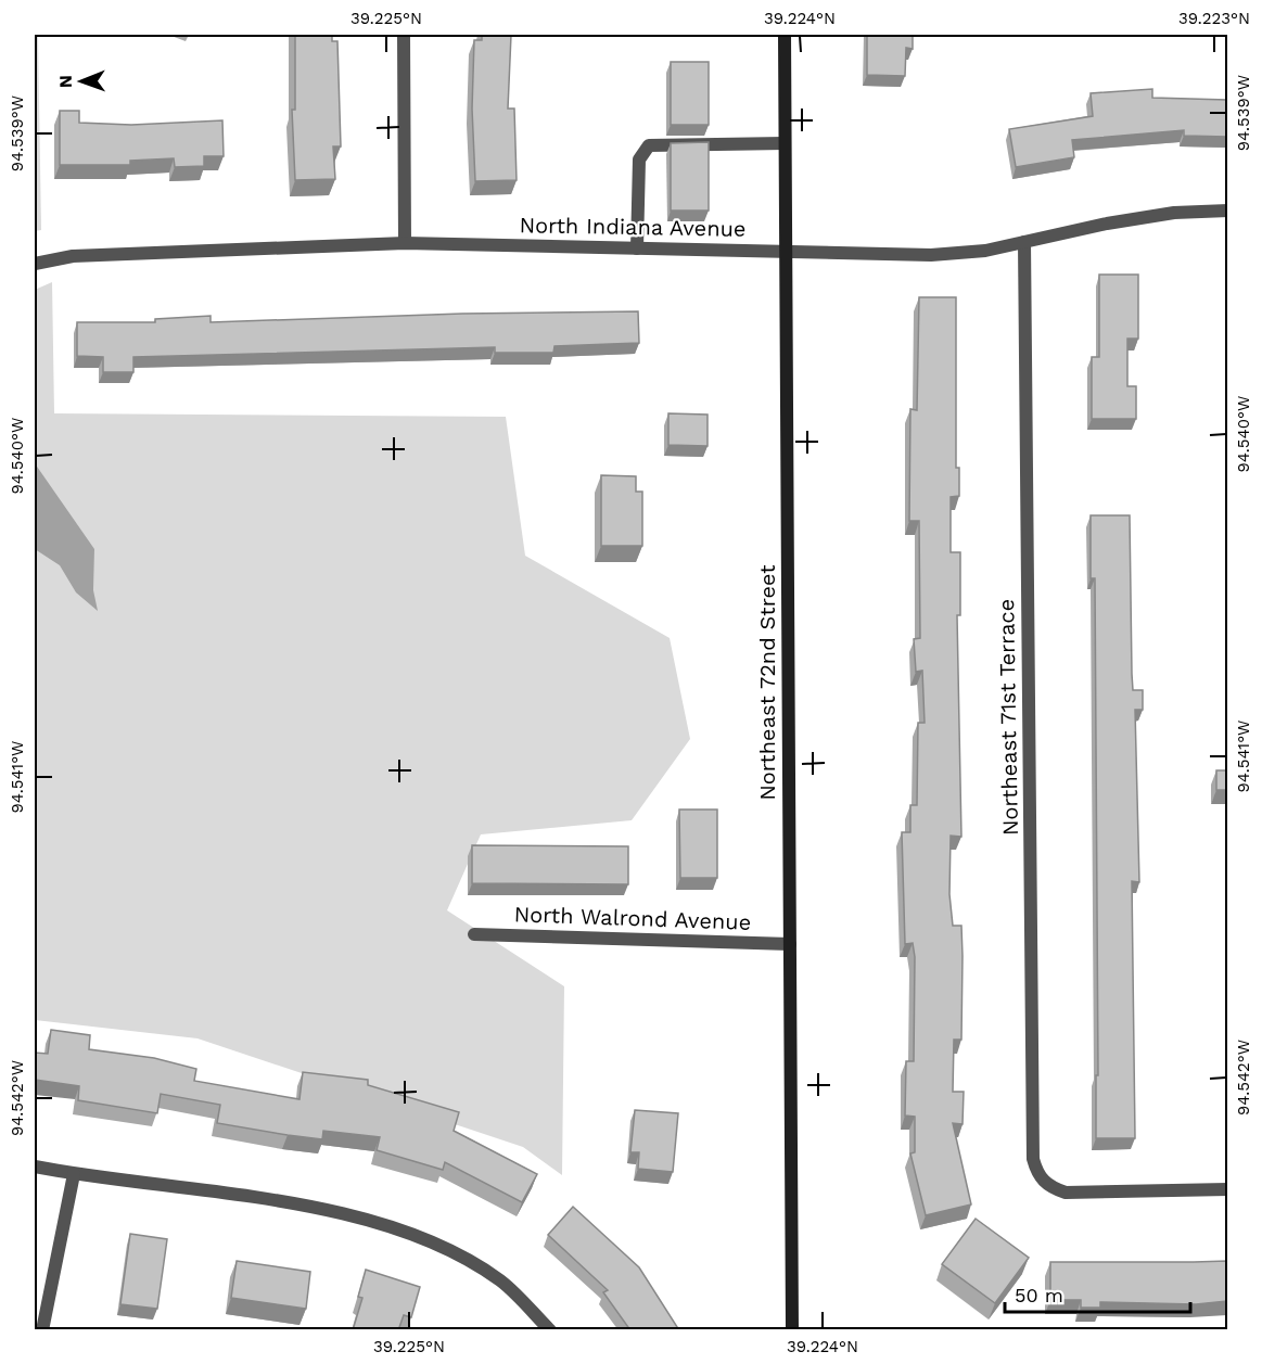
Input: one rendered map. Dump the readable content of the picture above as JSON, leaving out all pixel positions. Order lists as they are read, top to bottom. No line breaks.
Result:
{"streets":{"main road":["Northeast 72nd Street"],"street":["North Indiana Avenue","Northeast 71st Terrace","North Walrond Avenue"]},"crossings":[["North Indiana Avenue","Northeast 72nd Street"],["North Indiana Avenue","Northeast 71st Terrace"],["Northeast 72nd Street","North Walrond Avenue"]],"scale_bar":"50 m","north":"left","coordinates":["39.225°N","39.224°N","39.223°N","94.539°W","94.540°W","94.541°W","94.542°W"]}
